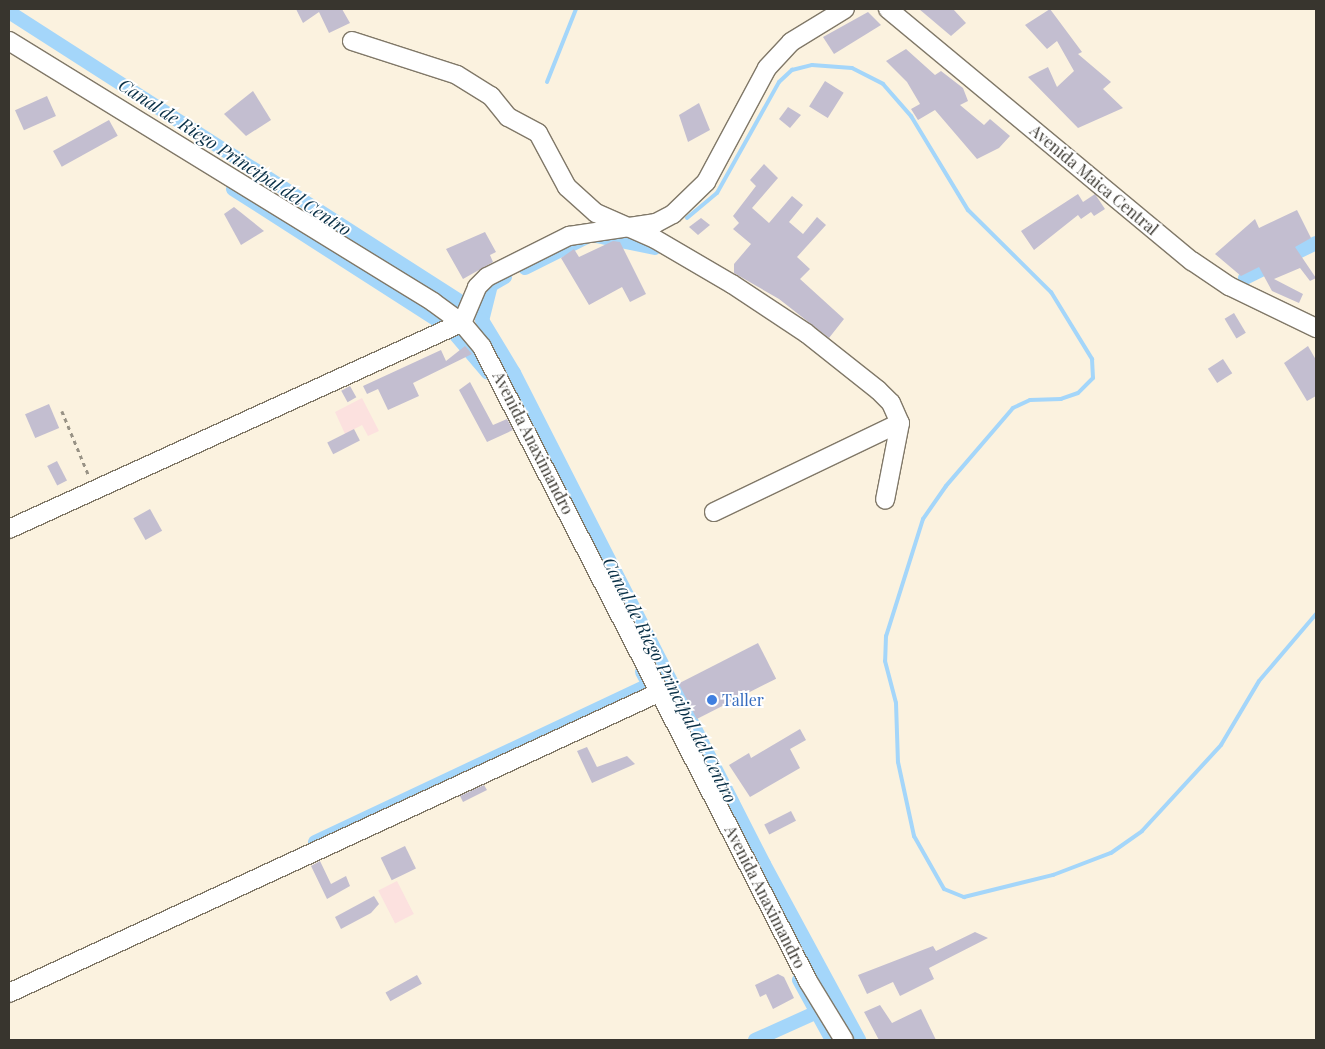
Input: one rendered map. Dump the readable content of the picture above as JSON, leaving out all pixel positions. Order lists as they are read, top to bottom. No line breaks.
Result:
{"streets":{"street":["Avenida Maica Central","Avenida Anaximandro"]},"water":["Canal de Riego Principal del Centro"],"places":["Taller"]}
